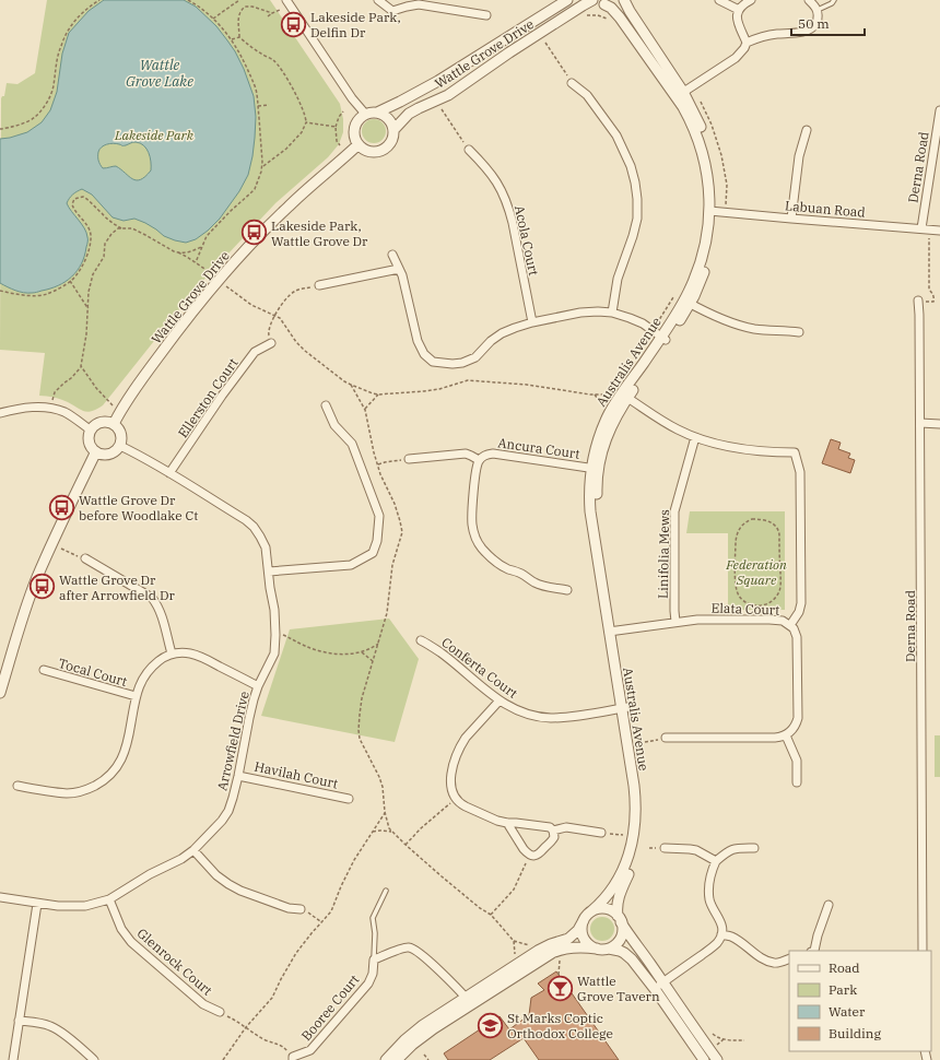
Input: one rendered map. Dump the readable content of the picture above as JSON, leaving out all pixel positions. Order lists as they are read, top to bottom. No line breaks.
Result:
{"streets":{"street":["Wattle Grove Drive","Derna Road","Labuan Road","Acola Court","Australis Avenue","Ellerston Court","Ancura Court","Linifolia Mews","Elata Court","Conferta Court","Tocal Court","Arrowfield Drive","Havilah Court","Glenrock Court","Booree Court"]},"crossings":[["Wattle Grove Drive","Australis Avenue"],["Wattle Grove Drive","Arrowfield Drive"],["Derna Road","Labuan Road"],["Labuan Road","Australis Avenue"],["Australis Avenue","Ancura Court"],["Australis Avenue","Elata Court"],["Australis Avenue","Conferta Court"],["Ellerston Court","Arrowfield Drive"],["Linifolia Mews","Elata Court"],["Arrowfield Drive","Havilah Court"],["Arrowfield Drive","Glenrock Court"]],"water":["Wattle Grove Lake"],"parks":["Lakeside Park","Federation Square"],"places":{"bus stop":["Lakeside Park, Delfin Dr","Lakeside Park, Wattle Grove Dr","Wattle Grove Dr before Woodlake Ct","Wattle Grove Dr after Arrowfield Dr"],"bar":["Wattle Grove Tavern"],"school or university":["St Marks Coptic Orthodox College"]},"legend":["Road","Park","Water","Building"],"scale_bar":"50 m"}
